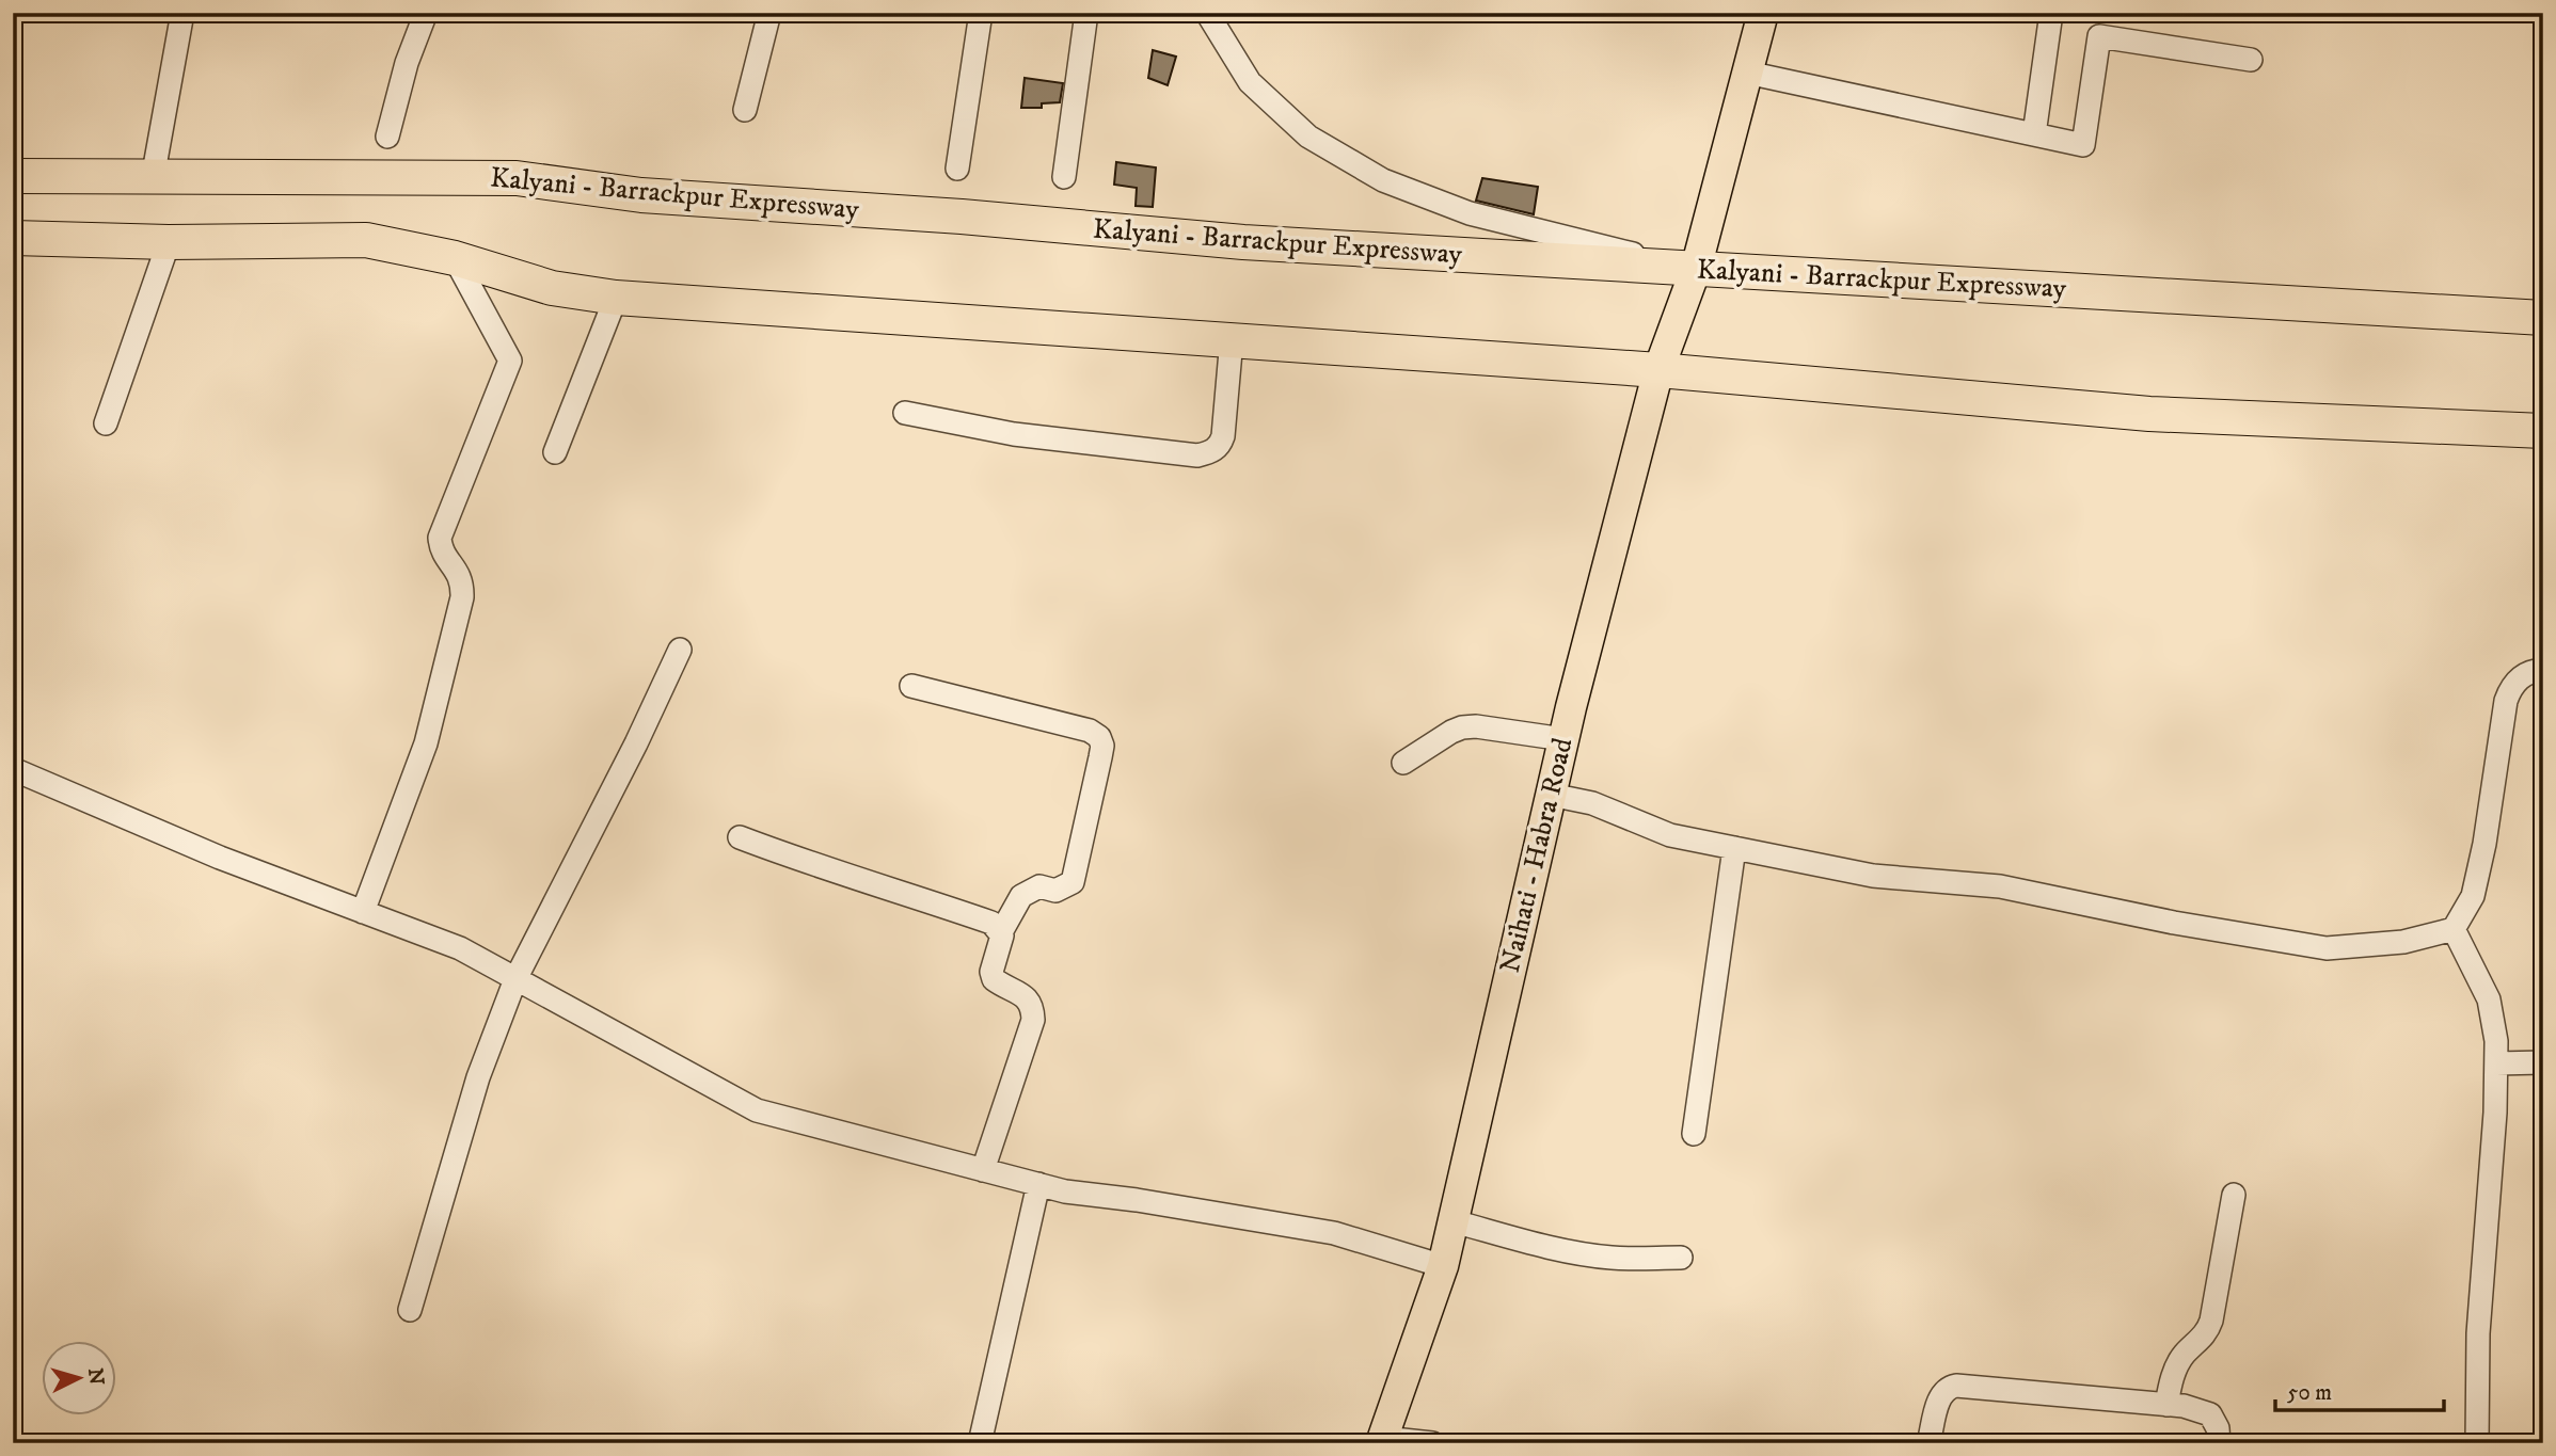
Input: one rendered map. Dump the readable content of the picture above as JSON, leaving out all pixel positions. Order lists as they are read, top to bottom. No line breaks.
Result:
{"streets":{"highway":["Kalyani - Barrackpur Expressway"],"main road":["Naihati - Habra Road"]},"crossings":[["Kalyani - Barrackpur Expressway","Naihati - Habra Road"]],"scale_bar":"50 m","north":"right"}
